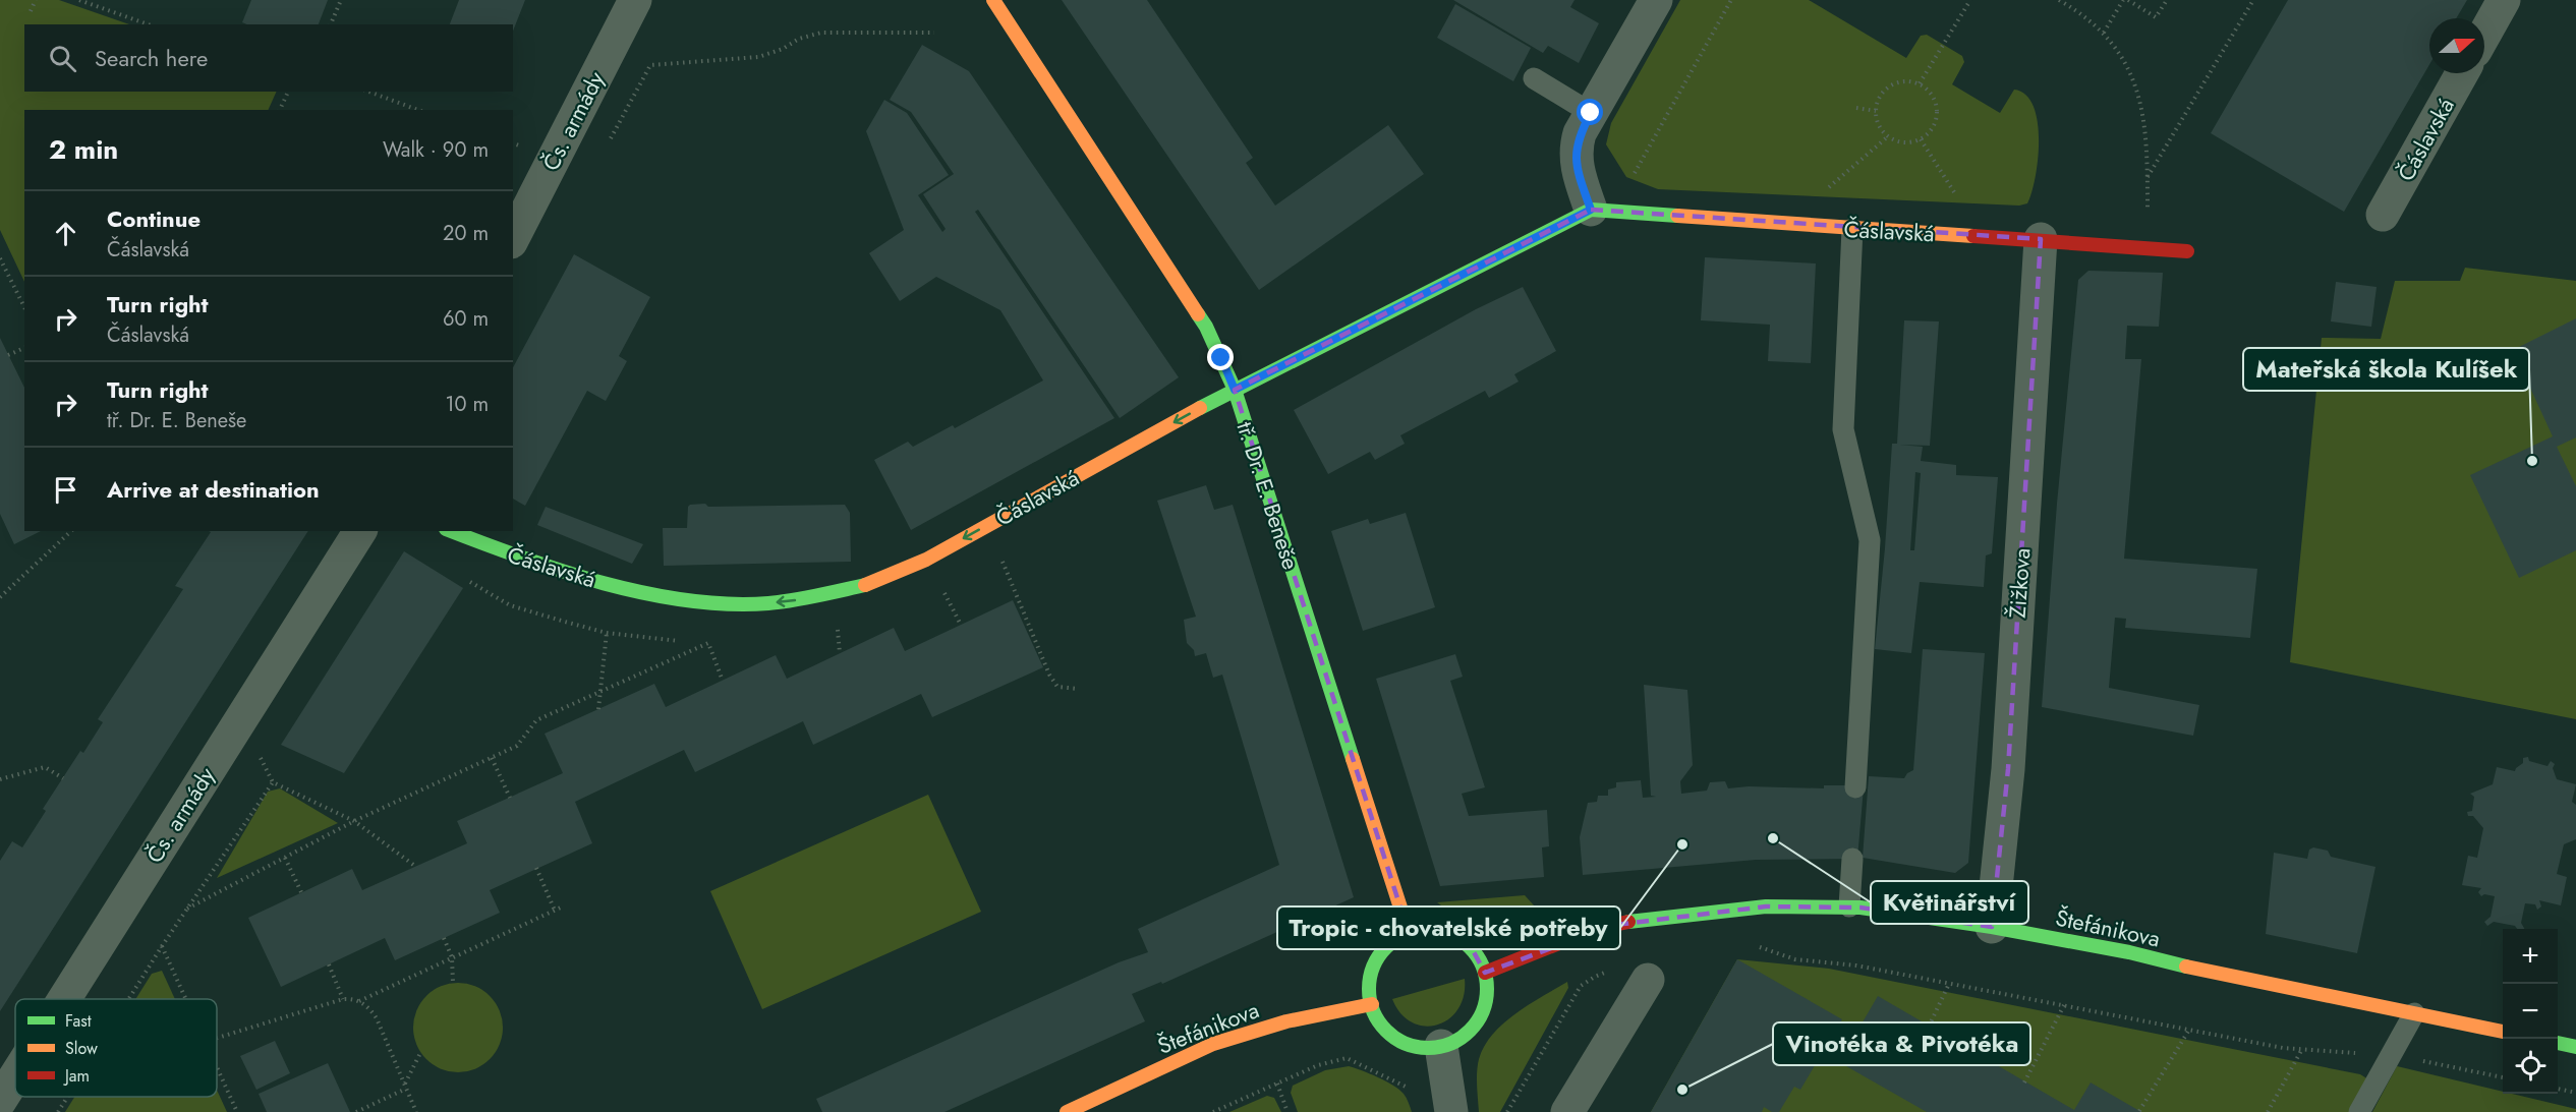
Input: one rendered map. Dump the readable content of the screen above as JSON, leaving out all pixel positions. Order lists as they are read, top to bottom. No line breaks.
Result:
{"streets":{"street":["Čs. armády","Čáslavská","tř. Dr. E. Beneše","Žižkova","Štefánikova"]},"crossings":[["Čáslavská","tř. Dr. E. Beneše"],["Čáslavská","Žižkova"],["tř. Dr. E. Beneše","Štefánikova"],["Žižkova","Štefánikova"]],"one_way":["Čáslavská"],"places":["Mateřská škola Kulíšek","Květinářství","Tropic - chovatelské potřeby","Vinotéka & Pivotéka"],"legend":["Fast","Slow","Jam"],"north":"right","page":{"search":"Search here","heading":["2 min","Walk · 90 m"],"list":[["Continue","Čáslavská","20 m"],["Turn right","Čáslavská","60 m"],["Turn right","tř. Dr. E. Beneše","10 m"],"Arrive at destination"],"map_buttons":["+","−"]}}
